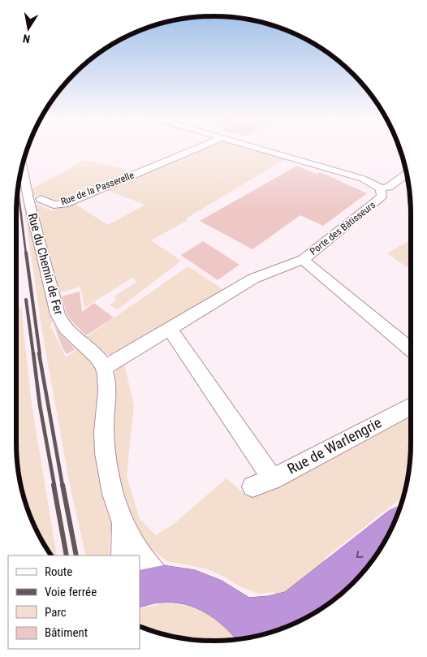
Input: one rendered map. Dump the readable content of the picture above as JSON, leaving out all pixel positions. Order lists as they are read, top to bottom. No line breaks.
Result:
{"streets":{"street":["Rue de la Passerelle","Porte des Bâtisseurs","Rue du Chemin de Fer","Rue de Warlengrie"]},"crossings":[["Porte des Bâtisseurs","Rue du Chemin de Fer"]],"legend":["Route","Voie ferrée","Parc","Bâtiment"],"north":"bottom"}
